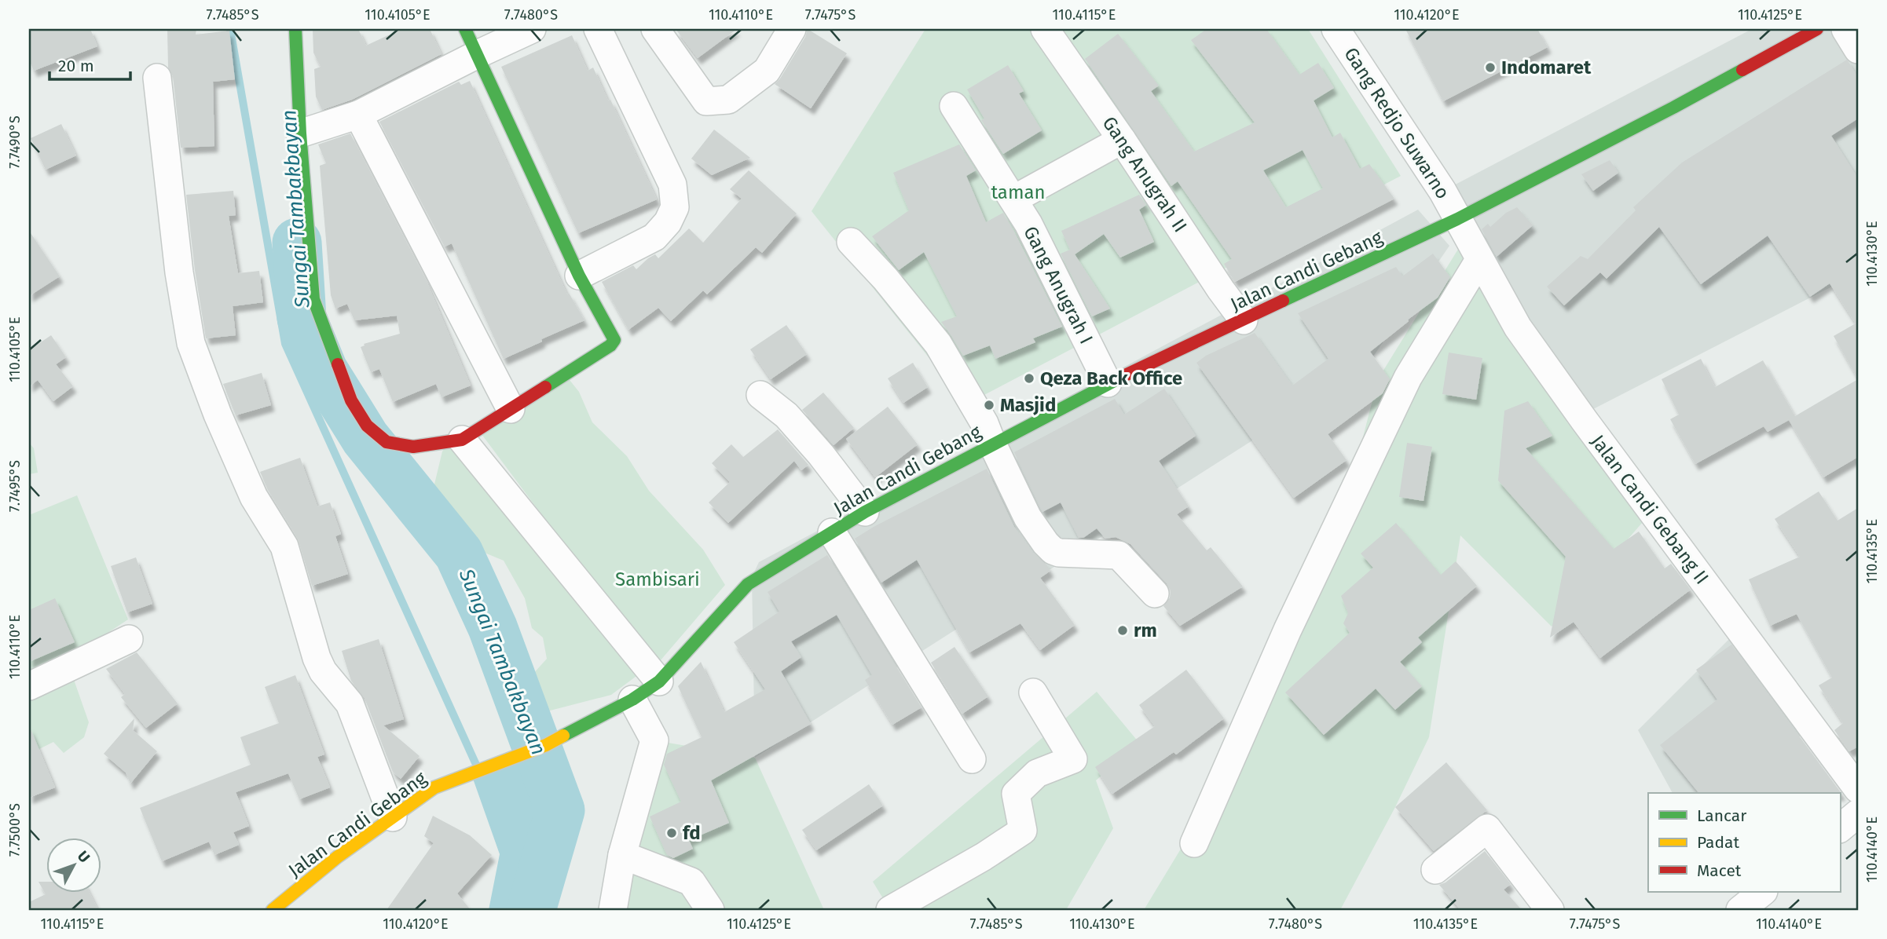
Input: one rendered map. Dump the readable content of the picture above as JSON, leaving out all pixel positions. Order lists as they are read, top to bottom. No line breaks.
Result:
{"streets":{"main road":["Jalan Candi Gebang"],"street":["Gang Redjo Suwarno","Gang Anugrah II","Gang Anugrah I","Jalan Candi Gebang II"]},"crossings":[["Gang Redjo Suwarno","Jalan Candi Gebang"],["Gang Redjo Suwarno","Jalan Candi Gebang II"],["Gang Anugrah II","Jalan Candi Gebang"],["Jalan Candi Gebang","Gang Anugrah I"],["Jalan Candi Gebang","Jalan Candi Gebang II"]],"water":["Sungai Tambakbayan"],"parks":["taman","Sambisari"],"places":["Indomaret","Qeza Back Office","Masjid","rm","fd"],"legend":["Lancar","Padat","Macet"],"scale_bar":"20 m","north":"top right","coordinates":["7.7485°S","110.4105°E","7.7480°S","110.4110°E","7.7475°S","110.4115°E","110.4120°E","110.4125°E","7.7490°S","110.4130°E","7.7495°S","110.4135°E","7.7500°S","110.4140°E"]}
